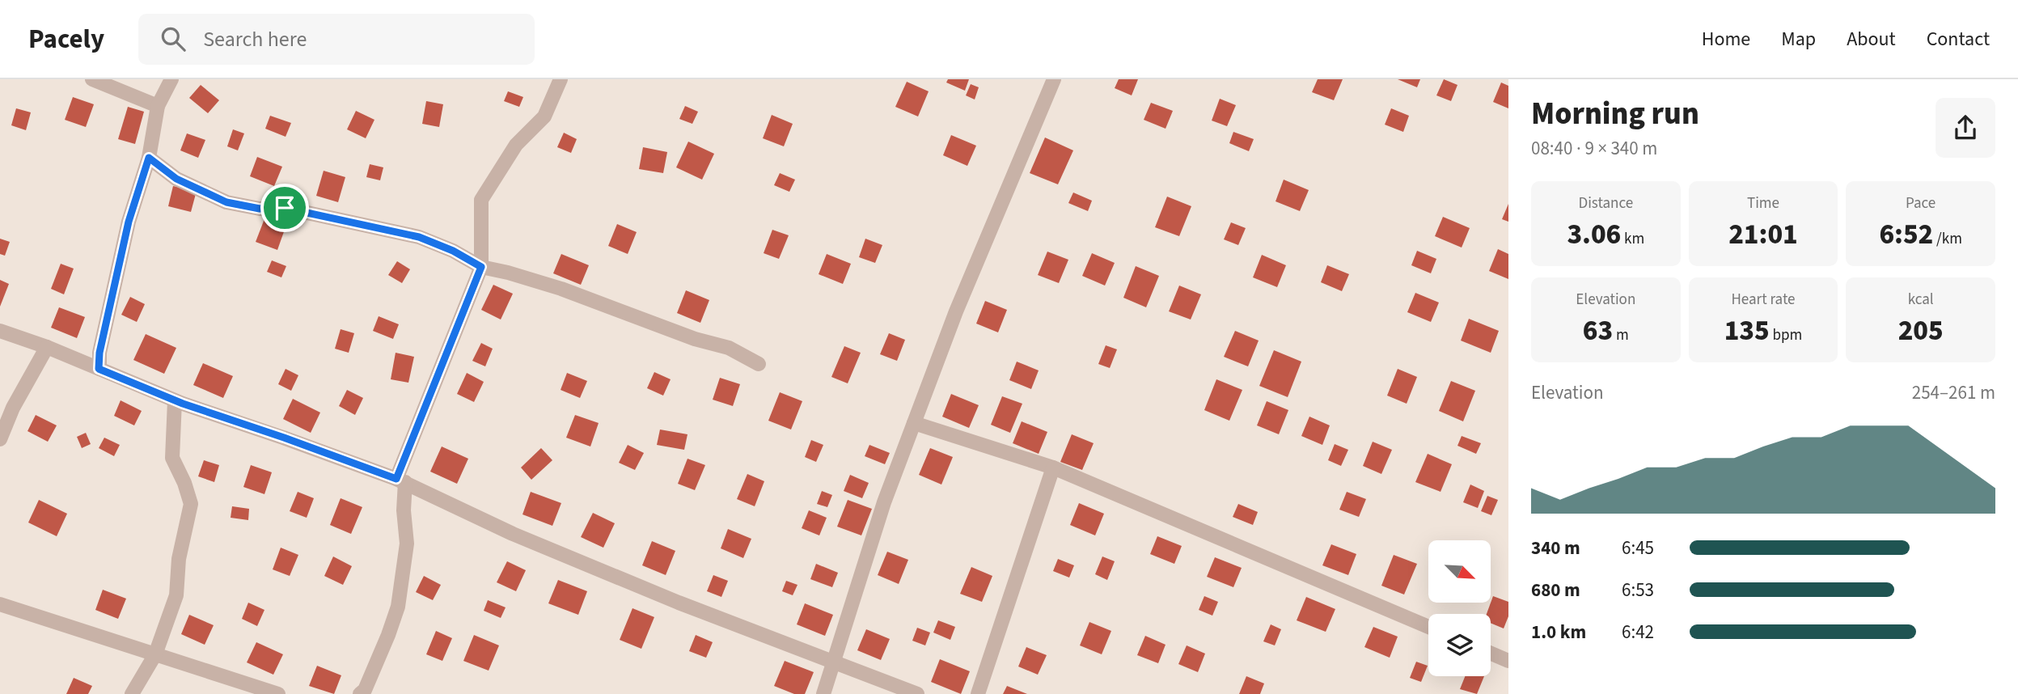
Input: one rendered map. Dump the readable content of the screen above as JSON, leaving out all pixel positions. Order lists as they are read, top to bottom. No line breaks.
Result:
{"north":"bottom right","page":{"header":"Pacely","search":"Search here","nav":["Home","Map","About","Contact"],"heading":["Morning run","08:40 · 9 × 340 m"],"stats":[["Distance","3.06 km"],["Time","21:01"],["Pace","6:52 /km"],["Elevation","63 m"],["Heart rate","135 bpm"],["kcal","205"]],"chart":["Elevation","254–261 m"],"list":[{"name":"340 m","note":"6:45"},{"name":"680 m","note":"6:53"},{"name":"1.0 km","note":"6:42"}]}}
